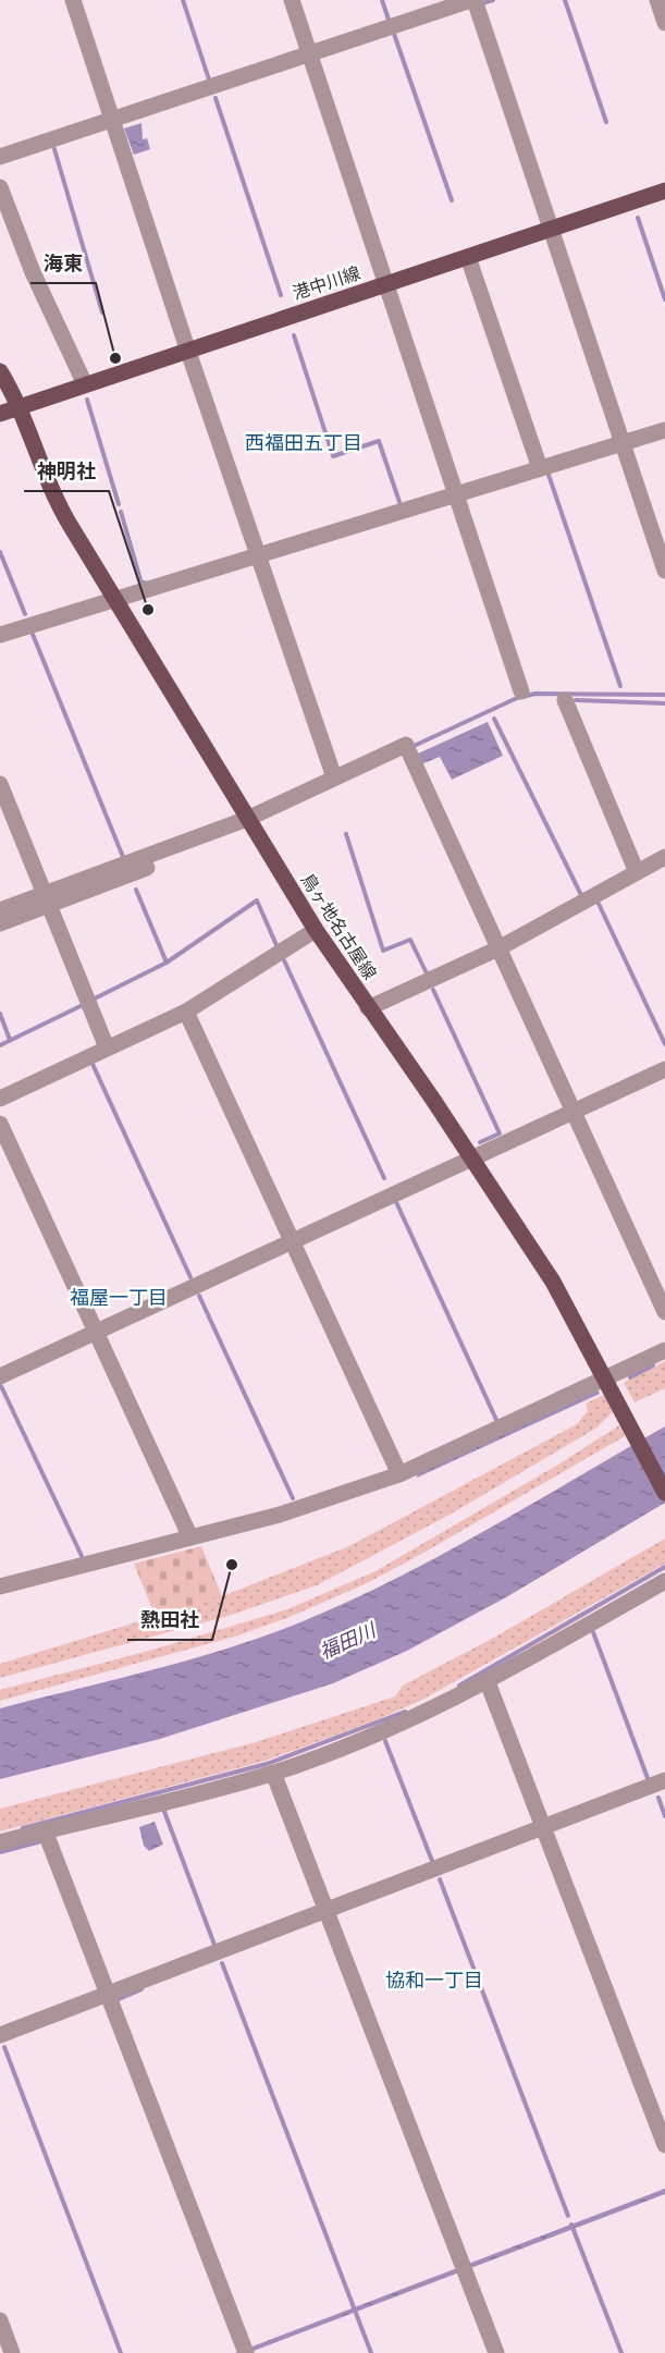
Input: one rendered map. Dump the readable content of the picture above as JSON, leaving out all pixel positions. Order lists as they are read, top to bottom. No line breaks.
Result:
{"streets":{"main road":["港中川線","鳥ヶ地名古屋線"]},"crossings":[["港中川線","鳥ヶ地名古屋線"]],"districts":["西福田五丁目","福屋一丁目","協和一丁目"],"water":["福田川"],"places":["海東","神明社","熱田社"]}
